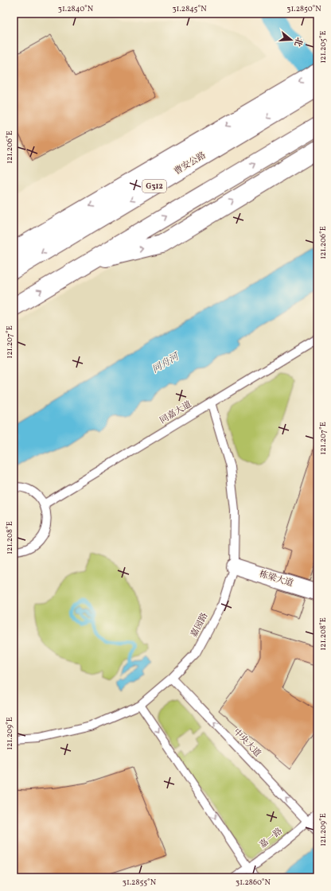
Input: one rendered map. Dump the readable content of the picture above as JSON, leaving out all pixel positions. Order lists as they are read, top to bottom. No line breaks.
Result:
{"streets":{"highway":["曹安公路","G312"],"street":["栋梁大道"],"lane":["同嘉大道","嘉园路","中央大道","嘉一路"]},"crossings":[["同嘉大道","嘉园路"],["栋梁大道","嘉园路"],["嘉园路","中央大道"],["中央大道","嘉一路"]],"water":["同舟河"],"north":"right","coordinates":["31.2840°N","31.2845°N","31.2850°N","121.205°E","121.206°E","121.207°E","121.208°E","121.209°E","31.2855°N","31.2860°N"]}
